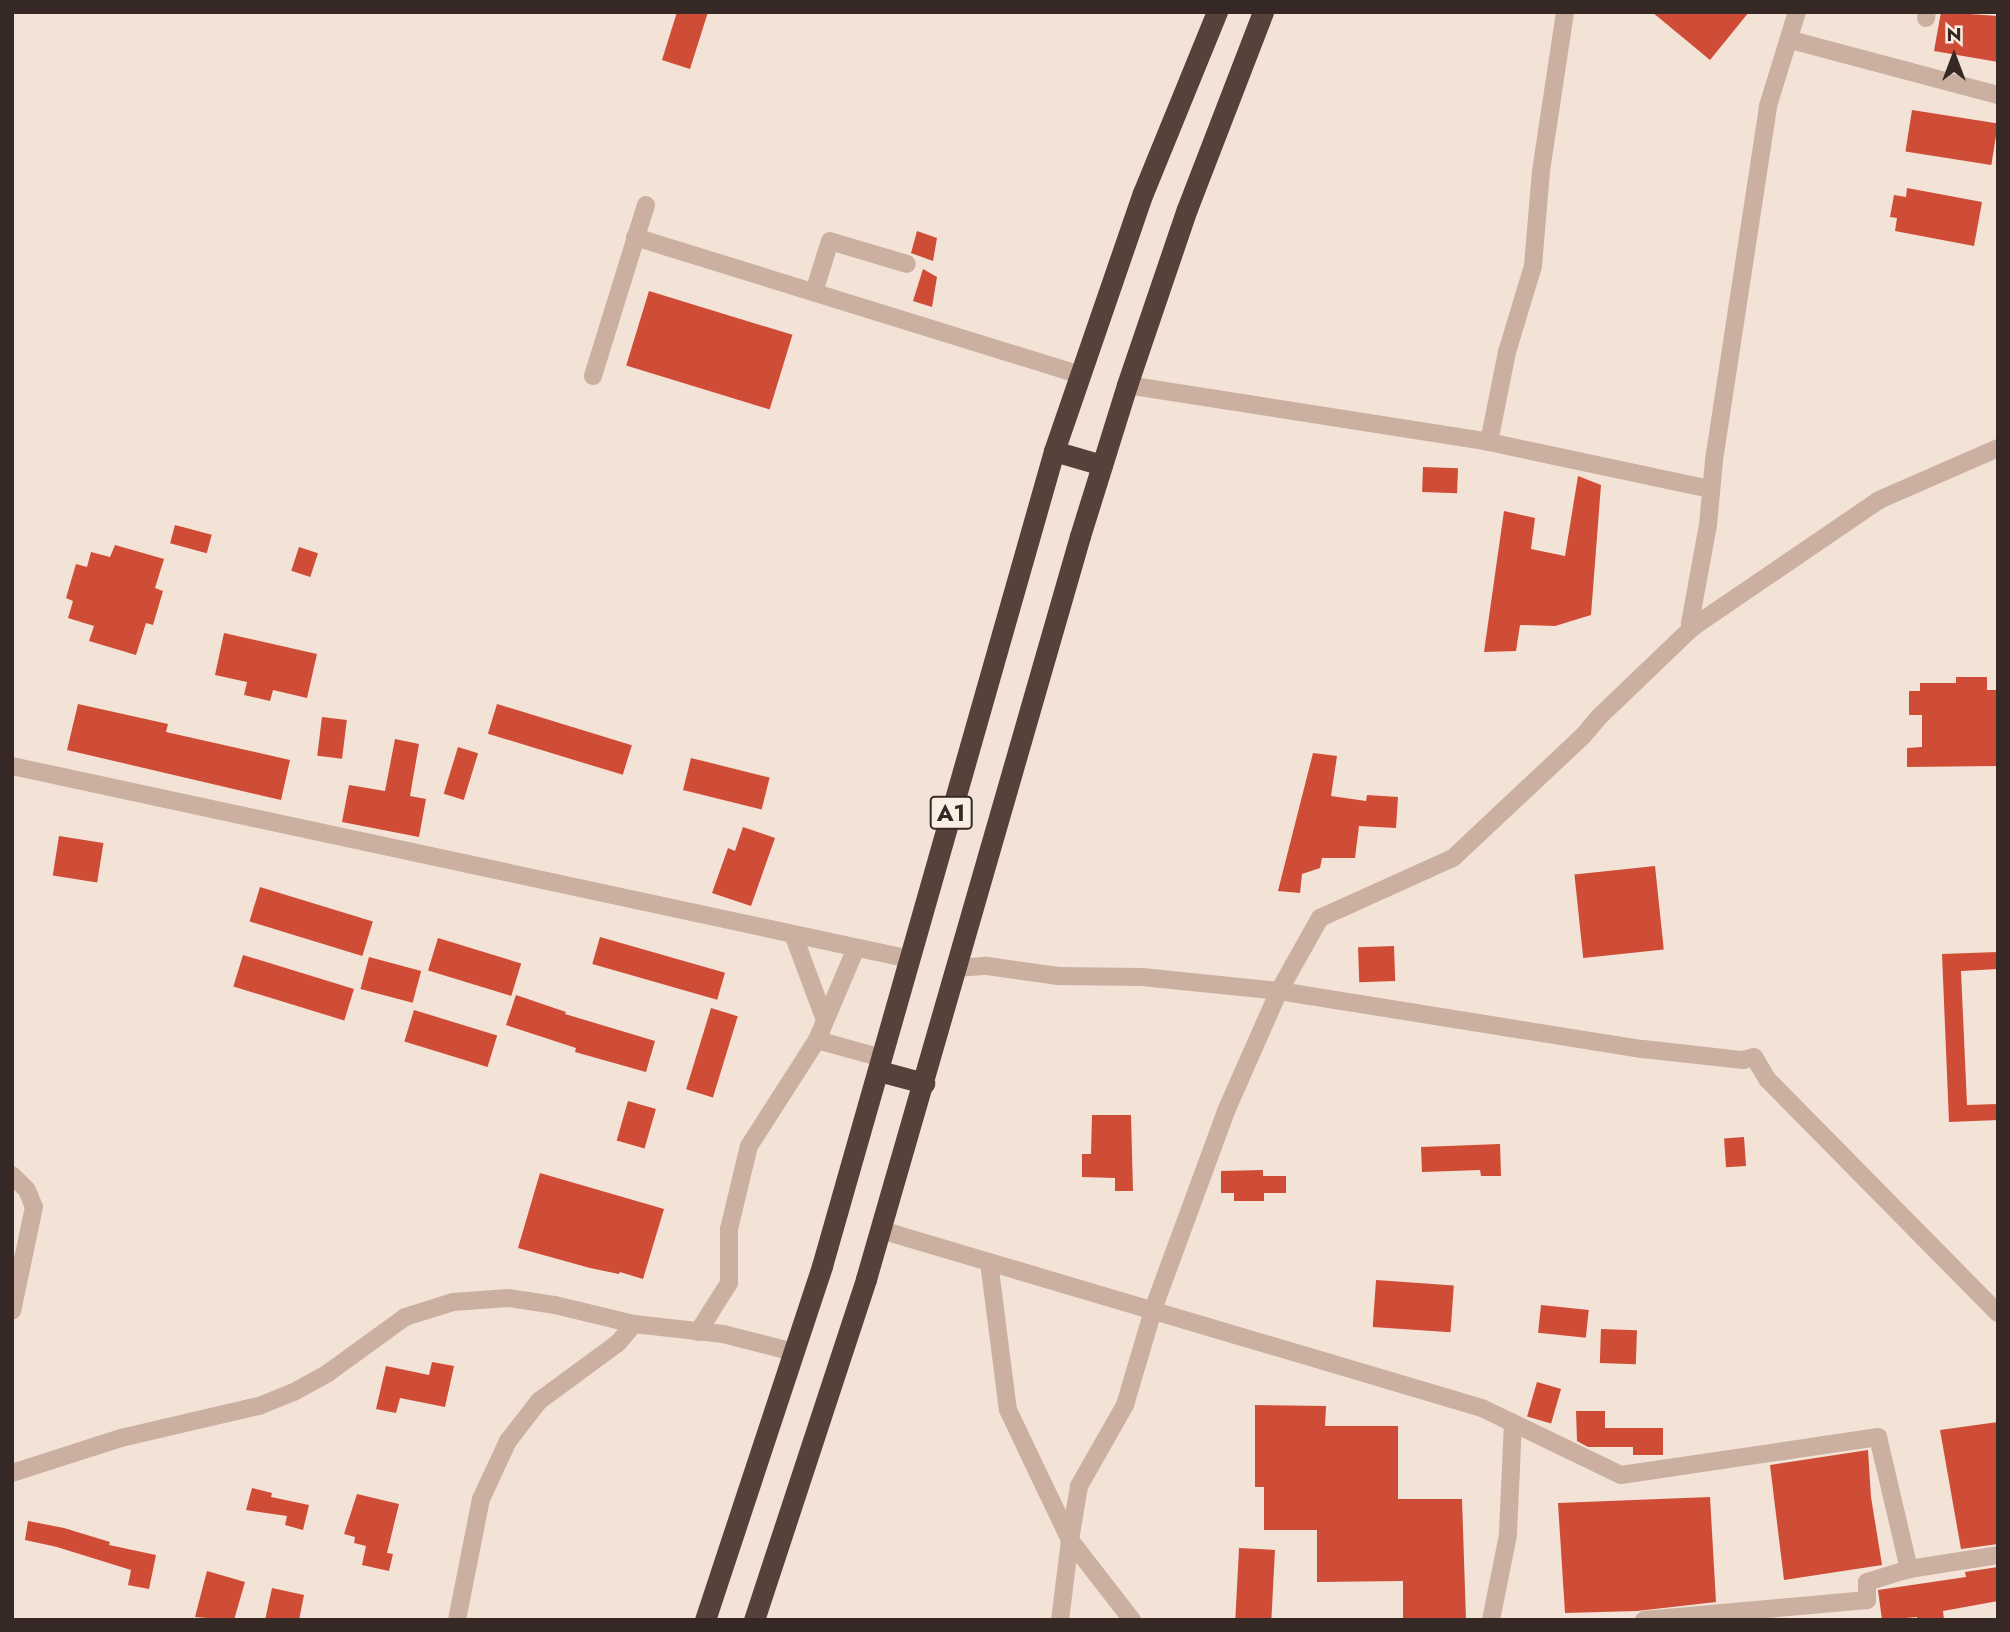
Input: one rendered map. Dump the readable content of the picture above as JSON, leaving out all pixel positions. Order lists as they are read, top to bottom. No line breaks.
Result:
{"streets":{"highway":["A1"]},"north":"top"}
